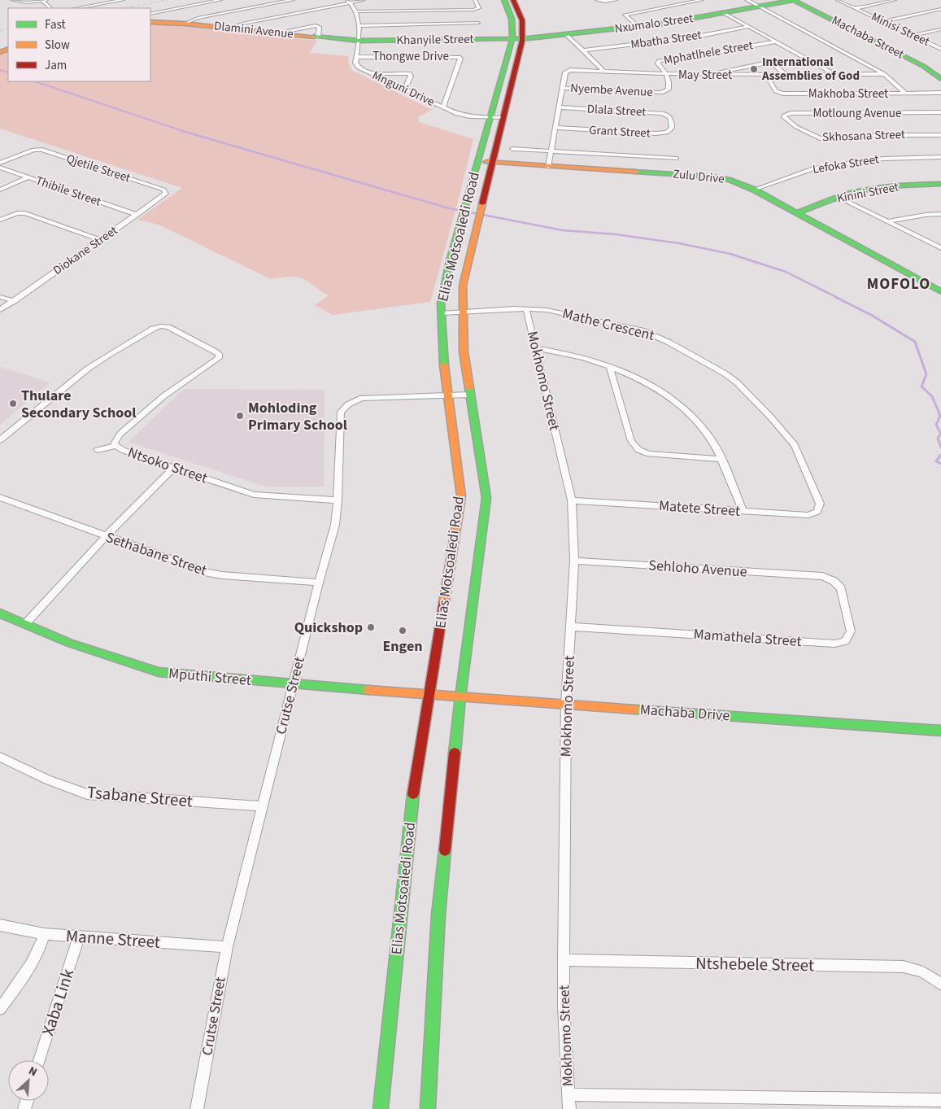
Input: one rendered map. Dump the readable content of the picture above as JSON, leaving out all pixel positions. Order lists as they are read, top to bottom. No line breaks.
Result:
{"streets":{"main road":["Nxumalo Street","Dlamini Avenue","Machaba Street","Khanyile Street","Zulu Drive","Kinini Street","Elias Motsoaledi Road","Mputhi Street","Machaba Drive"],"street":["Minisi Street","Mbatha Street","Mphatlhele Street","Thongwe Drive","May Street","Mnguni Drive","Nyembe Avenue","Makhoba Street","Dlala Street","Motloung Avenue","Grant Street","Skhosana Street","Lefoka Street","Qjetile Street","Thibile Street","Diokane Street","Mathe Crescent","Mokhomo Street","Ntsoko Street","Matete Street","Sethabane Street","Sehloho Avenue","Mamathela Street","Crutse Street","Tsabane Street","Manne Street","Ntshebele Street","Xaba Link"]},"crossings":[["Nxumalo Street","Machaba Street"],["Nxumalo Street","Khanyile Street"],["Nxumalo Street","Elias Motsoaledi Road"],["Dlamini Avenue","Khanyile Street"],["Khanyile Street","Elias Motsoaledi Road"],["Mphatlhele Street","May Street"],["Mphatlhele Street","Nyembe Avenue"],["Thongwe Drive","Mnguni Drive"],["May Street","Nyembe Avenue"],["May Street","Makhoba Street"],["Mnguni Drive","Elias Motsoaledi Road"],["Dlala Street","Grant Street"],["Motloung Avenue","Skhosana Street"],["Lefoka Street","Zulu Drive"],["Qjetile Street","Diokane Street"],["Zulu Drive","Kinini Street"],["Zulu Drive","Elias Motsoaledi Road"],["Thibile Street","Diokane Street"],["Elias Motsoaledi Road","Mathe Crescent"],["Elias Motsoaledi Road","Mputhi Street"],["Elias Motsoaledi Road","Crutse Street"],["Elias Motsoaledi Road","Machaba Drive"],["Mathe Crescent","Mokhomo Street"],["Mathe Crescent","Matete Street"],["Mokhomo Street","Matete Street"],["Mokhomo Street","Sehloho Avenue"],["Mokhomo Street","Mamathela Street"],["Mokhomo Street","Machaba Drive"],["Mokhomo Street","Ntshebele Street"],["Ntsoko Street","Crutse Street"],["Sethabane Street","Crutse Street"],["Sehloho Avenue","Mamathela Street"],["Mputhi Street","Crutse Street"],["Mputhi Street","Machaba Drive"],["Crutse Street","Tsabane Street"],["Crutse Street","Manne Street"],["Manne Street","Xaba Link"]],"districts":["MOFOLO"],"places":["International Assemblies of God","Thulare Secondary School","Mohloding Primary School","Quickshop","Engen"],"legend":["Fast","Slow","Jam"],"north":"top right"}
